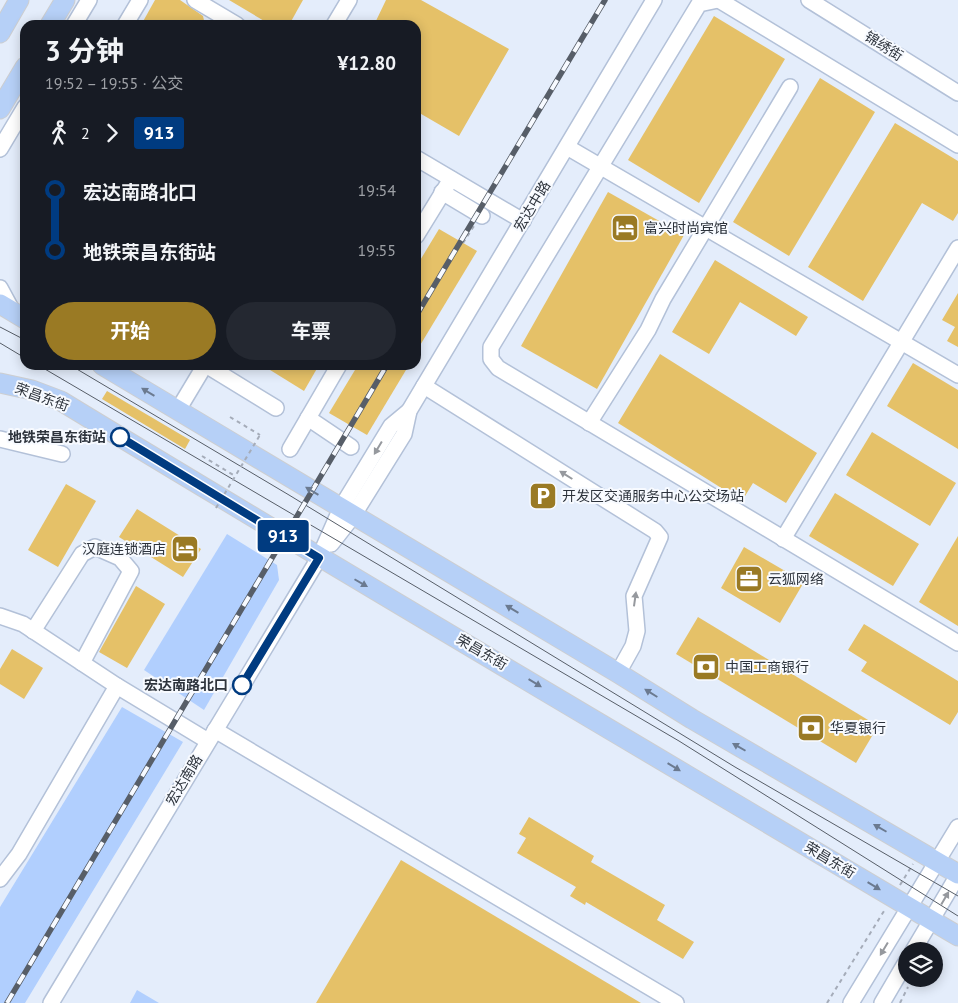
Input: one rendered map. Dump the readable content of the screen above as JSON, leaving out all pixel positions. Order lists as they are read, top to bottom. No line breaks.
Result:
{"streets":{"main road":["荣昌东街"],"street":["锦绣街","宏达中路","宏达南路"]},"crossings":[["宏达中路","荣昌东街"],["宏达中路","宏达南路"],["荣昌东街","宏达南路"]],"places":{"hotel":["富兴时尚宾馆","汉庭连锁酒店"],"other":["地铁荣昌东街站","宏达南路北口"],"parking":["开发区交通服务中心公交场站"],"office":["云狐网络"],"bank":["中国工商银行","华夏银行"]},"lines":["bus line 913"],"page":{"on_map":"913","heading":["3 分钟","19:52 – 19:55 · 公交","¥12.80"],"legs":["2","913"],"list":[{"name":"宏达南路北口","value":"19:54"},{"name":"地铁荣昌东街站","value":"19:55"}],"buttons":["开始","车票"]}}
